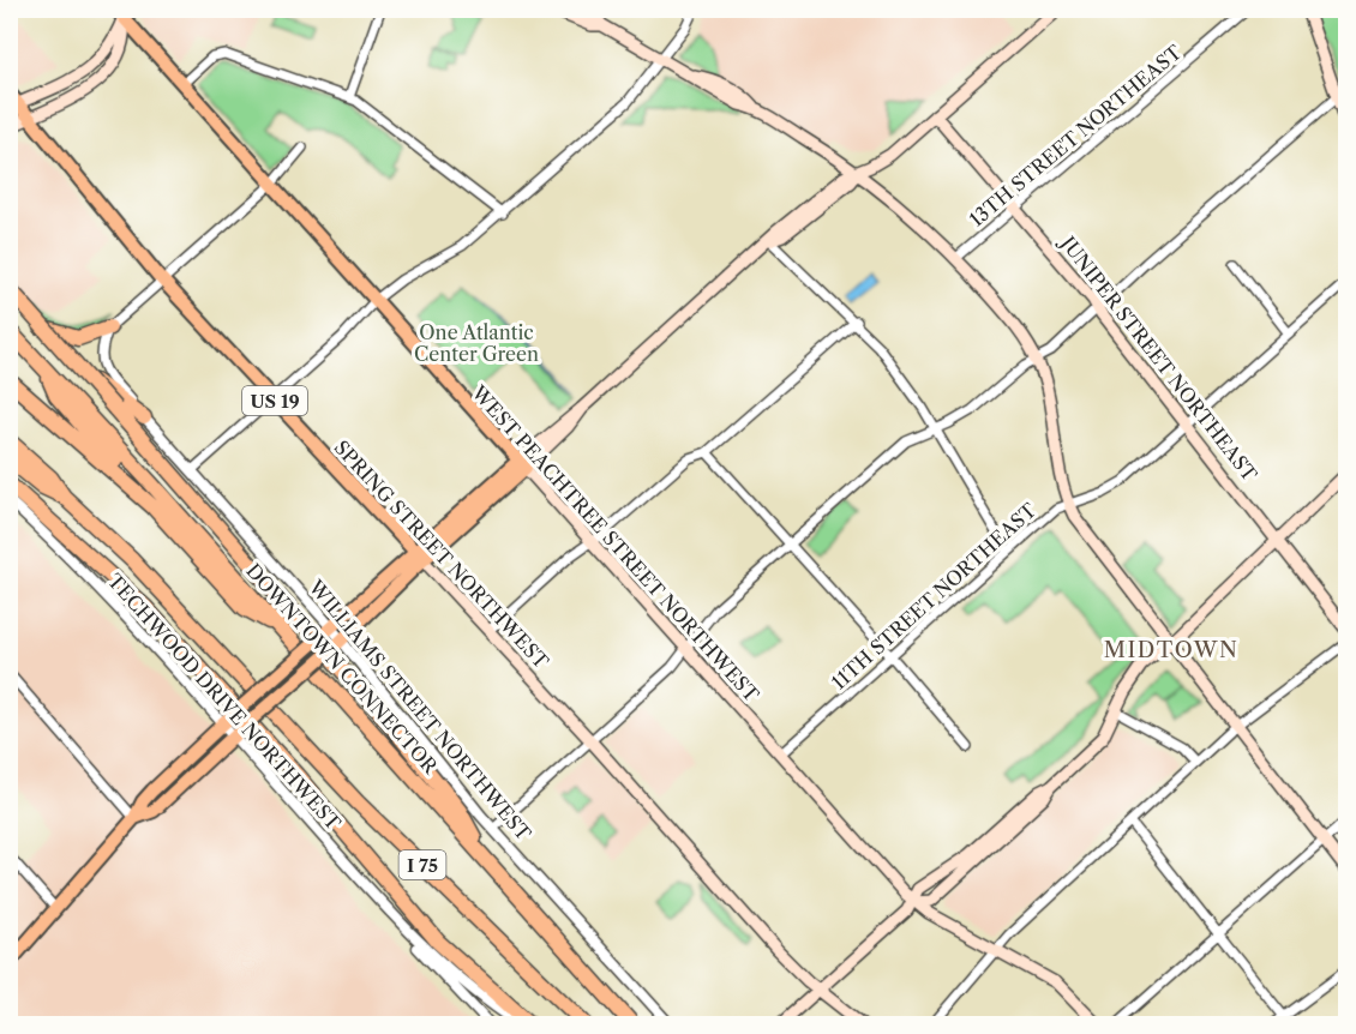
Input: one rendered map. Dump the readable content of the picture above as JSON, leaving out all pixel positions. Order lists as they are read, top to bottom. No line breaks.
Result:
{"streets":{"highway":["DOWNTOWN CONNECTOR","I 75"],"main road":["JUNIPER STREET NORTHEAST","US 19","WEST PEACHTREE STREET NORTHWEST","SPRING STREET NORTHWEST"],"street":["13TH STREET NORTHEAST","11TH STREET NORTHEAST","TECHWOOD DRIVE NORTHWEST","WILLIAMS STREET NORTHWEST"]},"crossings":[["13TH STREET NORTHEAST","JUNIPER STREET NORTHEAST"],["JUNIPER STREET NORTHEAST","11TH STREET NORTHEAST"],["WEST PEACHTREE STREET NORTHWEST","11TH STREET NORTHEAST"],["DOWNTOWN CONNECTOR","I 75"]],"districts":["MIDTOWN"],"parks":["One Atlantic Center Green"]}
